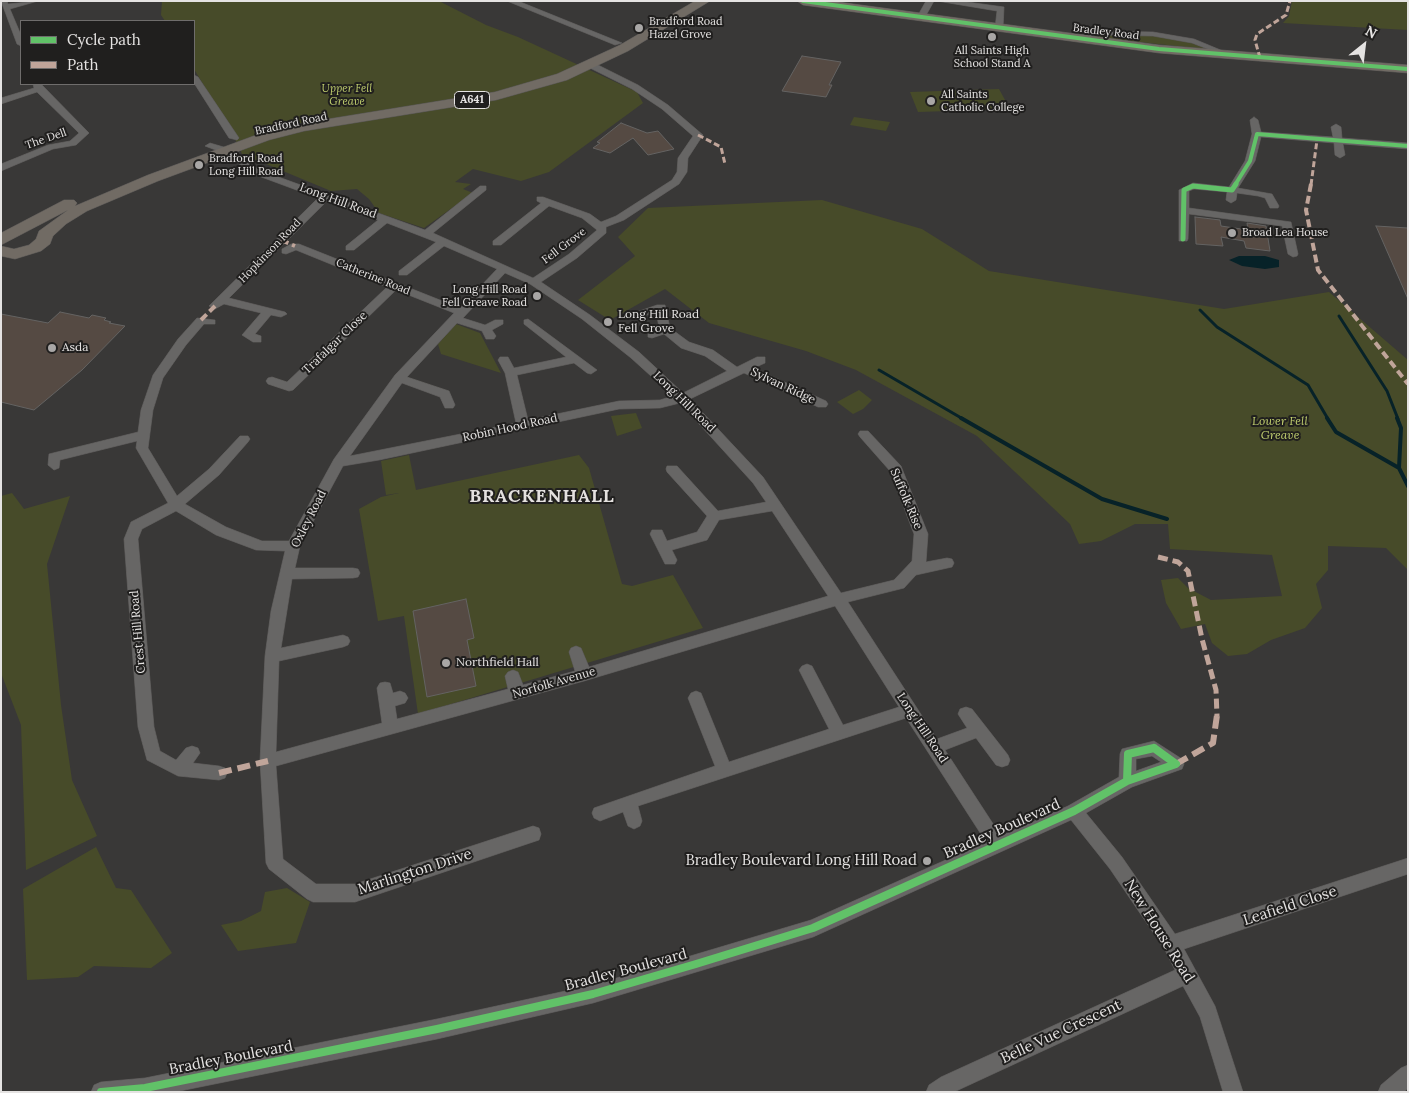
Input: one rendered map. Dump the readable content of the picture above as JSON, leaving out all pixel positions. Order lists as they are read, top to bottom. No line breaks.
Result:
{"streets":{"main road":["Bradley Road","A641","Bradford Road"],"street":["The Dell","Long Hill Road","Fell Grove","Hopkinson Road","Catherine Road","Trafalgar Close","Sylvan Ridge","Robin Hood Road","Suffolk Rise","Oxley Road","Crest Hill Road","Norfolk Avenue","Bradley Boulevard","Marlington Drive","Leafield Close","New House Road","Belle Vue Crescent"]},"crossings":[["Bradford Road","Long Hill Road"],["Bradford Road","Fell Grove"],["Long Hill Road","Fell Grove"],["Long Hill Road","Hopkinson Road"],["Long Hill Road","Sylvan Ridge"],["Long Hill Road","Robin Hood Road"],["Long Hill Road","Oxley Road"],["Long Hill Road","Norfolk Avenue"],["Long Hill Road","Bradley Boulevard"],["Catherine Road","Trafalgar Close"],["Catherine Road","Oxley Road"],["Sylvan Ridge","Robin Hood Road"],["Robin Hood Road","Oxley Road"],["Oxley Road","Norfolk Avenue"],["Oxley Road","Marlington Drive"],["Bradley Boulevard","New House Road"],["Leafield Close","New House Road"],["New House Road","Belle Vue Crescent"]],"districts":["BRACKENHALL"],"parks":["Upper Fell Greave","Lower Fell Greave"],"places":["Bradford Road Hazel Grove","All Saints High School Stand A","All Saints Catholic College","Bradford Road Long Hill Road","Broad Lea House","Long Hill Road Fell Greave Road","Long Hill Road Fell Grove","Asda","Northfield Hall","Bradley Boulevard Long Hill Road"],"legend":["Cycle path","Path"],"north":"top right"}
